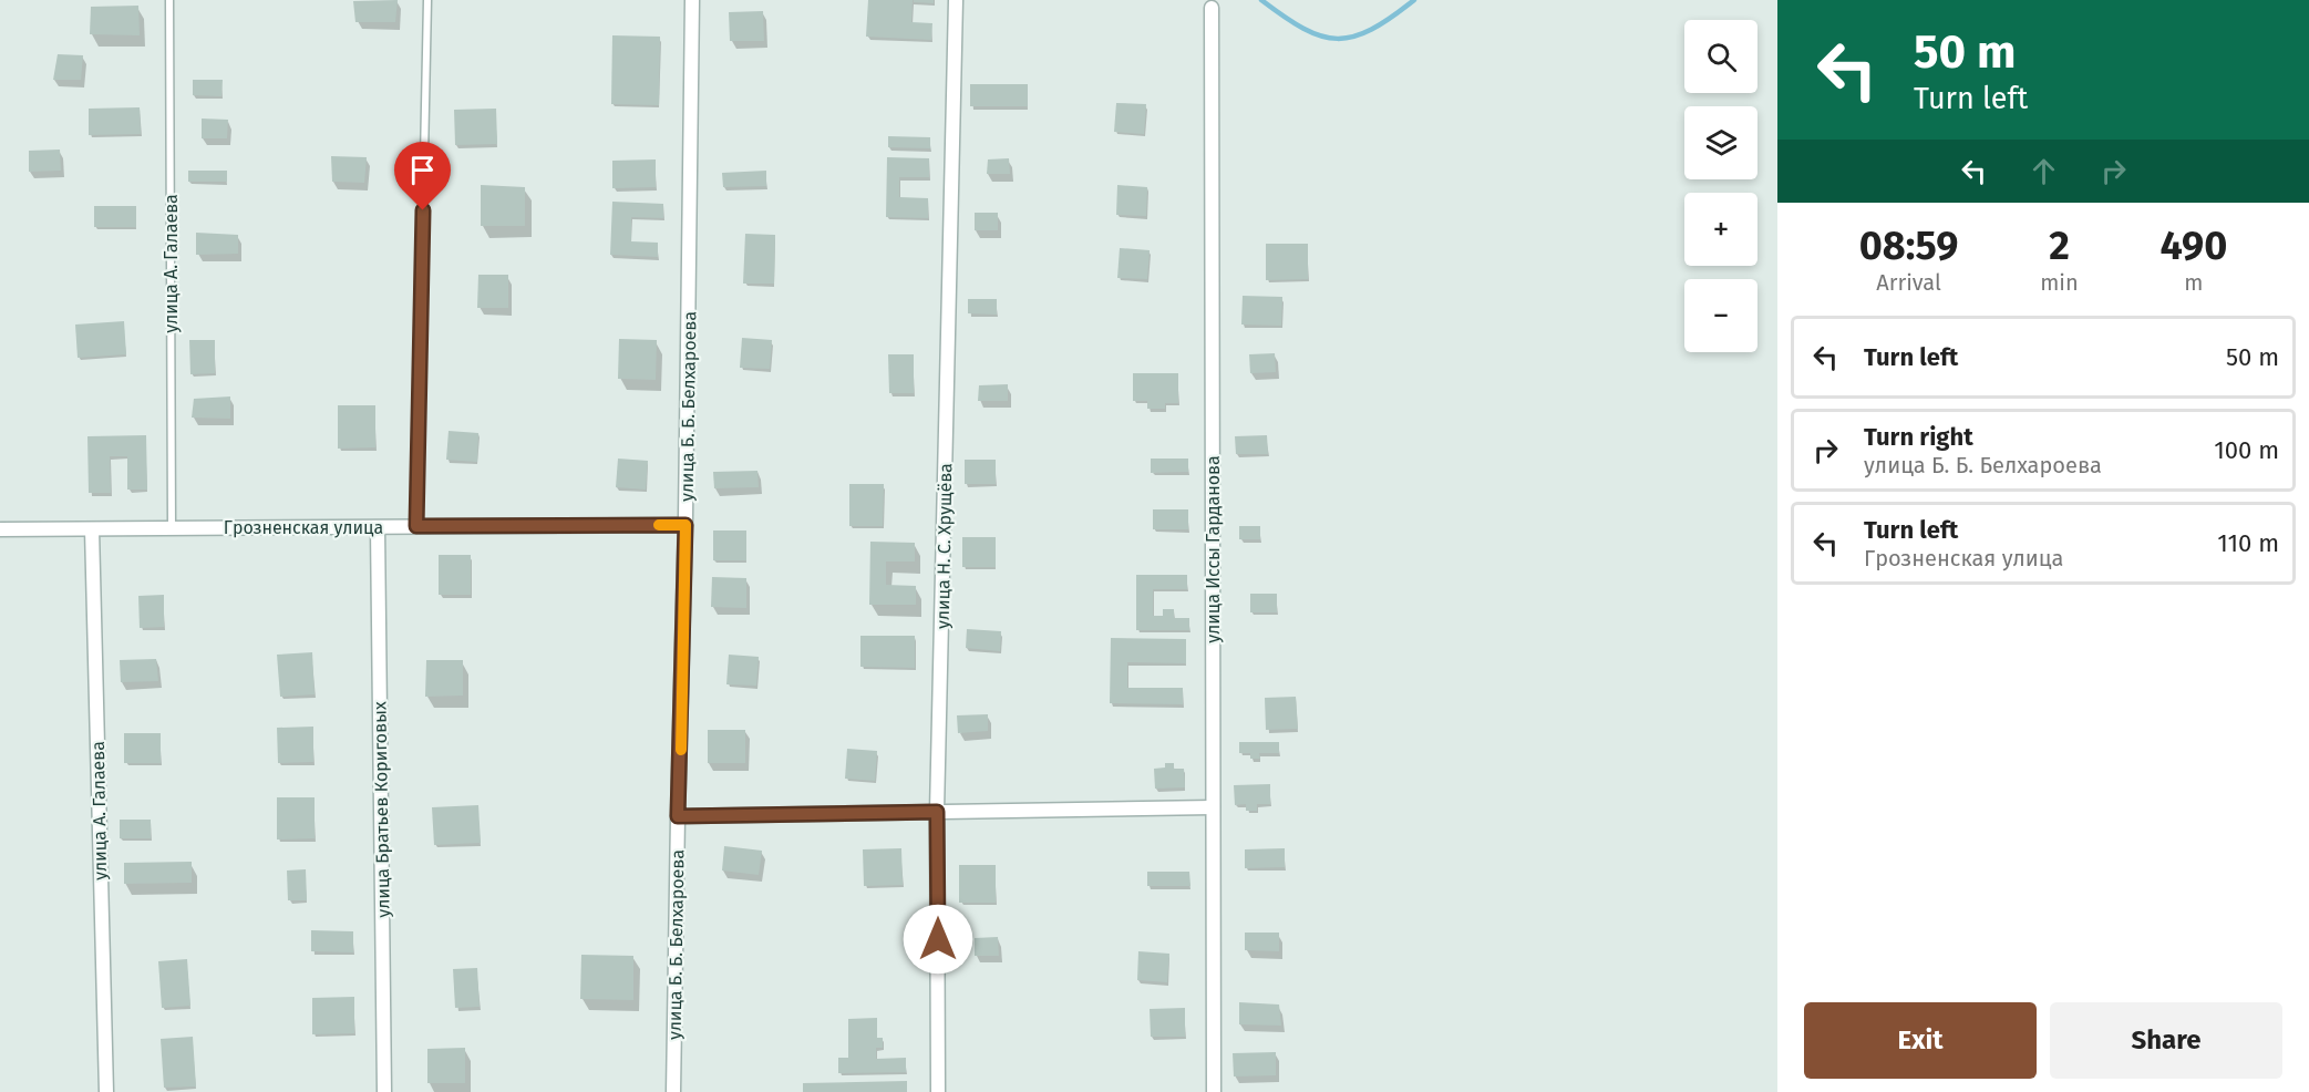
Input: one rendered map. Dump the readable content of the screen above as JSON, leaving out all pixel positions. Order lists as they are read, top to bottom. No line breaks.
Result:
{"streets":{"street":["улица А. Галаева","улица Б. Б. Белхароева","Грозненская улица","улица Н. С. Хрущёва","улица Иссы Гарданова","улица Братьев Кориговых"]},"crossings":[["улица А. Галаева","Грозненская улица"],["улица Б. Б. Белхароева","Грозненская улица"],["Грозненская улица","улица Братьев Кориговых"]],"page":{"turn":["50 m","Turn left"],"map_buttons":["+","−"],"eta":["08:59","Arrival","2","min","490","m"],"list":[{"name":"Turn left","value":"50 m"},{"name":"Turn right","note":"улица Б. Б. Белхароева","value":"100 m"},{"name":"Turn left","note":"Грозненская улица","value":"110 m"}],"buttons":["Exit","Share"]}}
